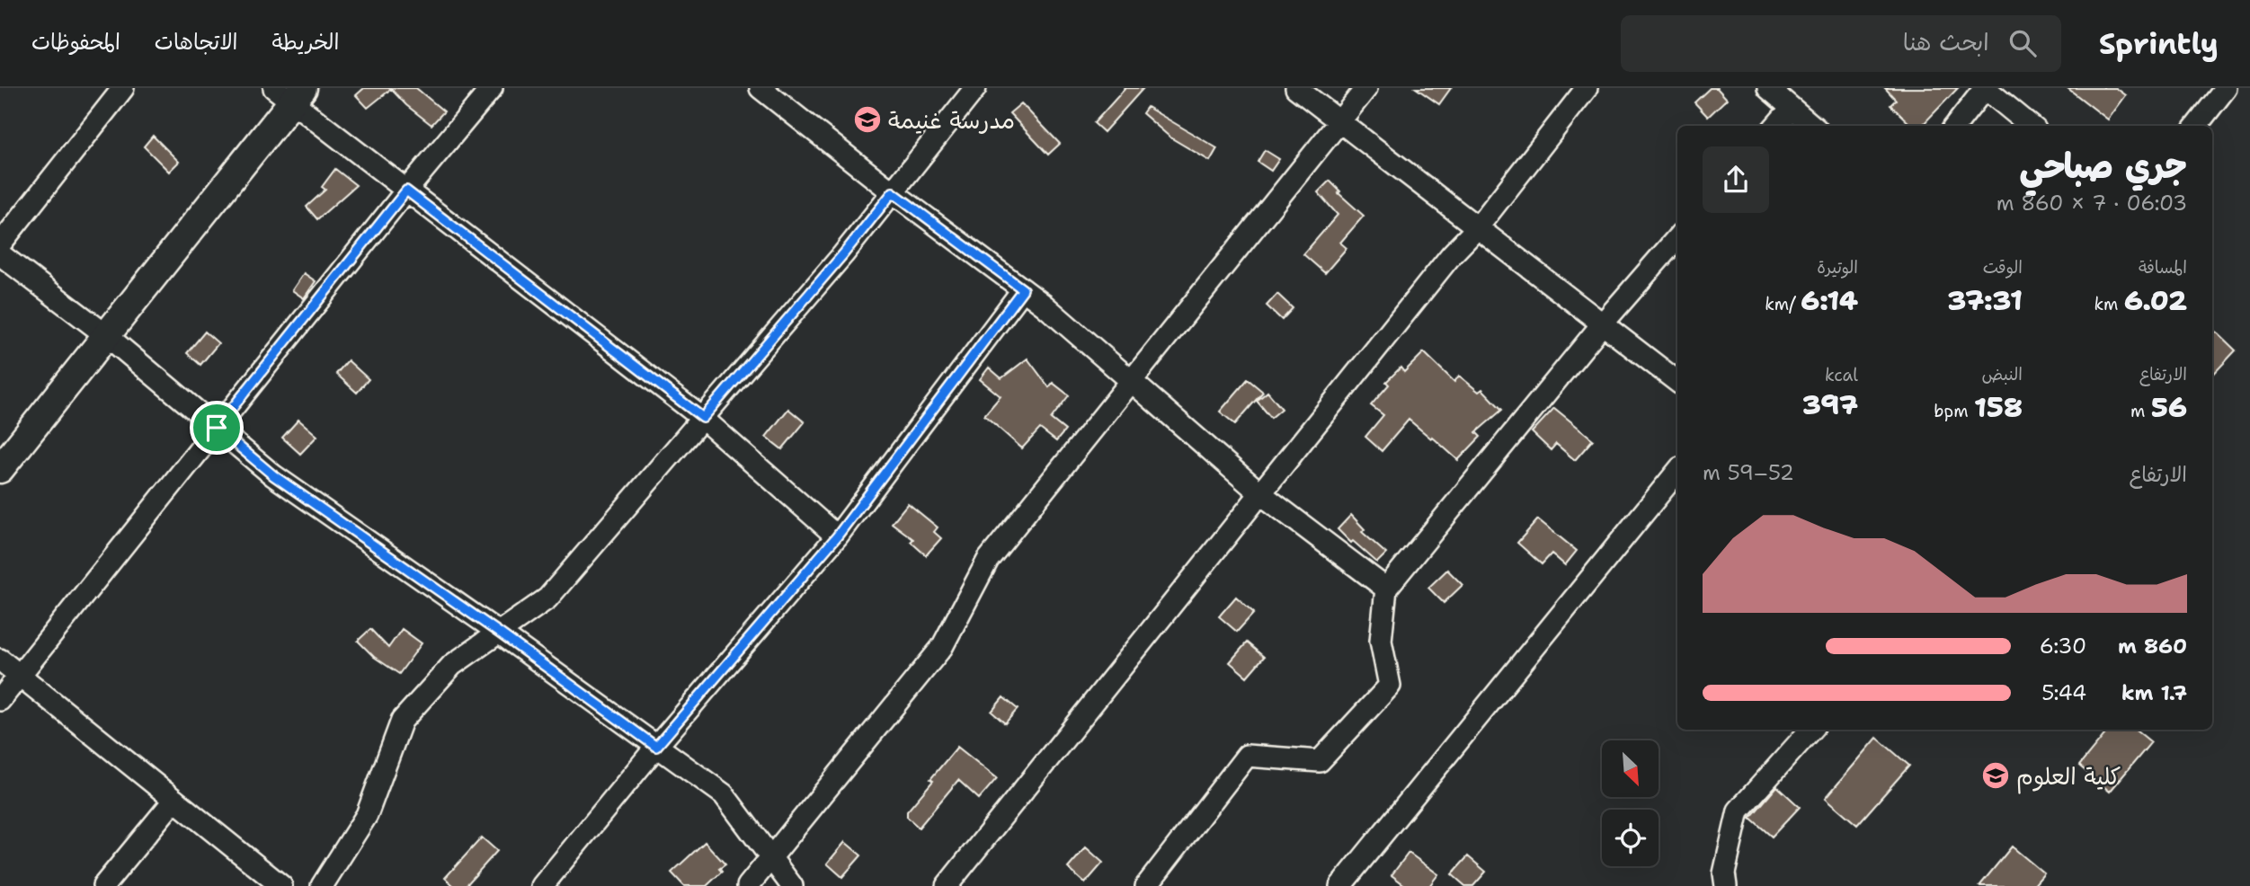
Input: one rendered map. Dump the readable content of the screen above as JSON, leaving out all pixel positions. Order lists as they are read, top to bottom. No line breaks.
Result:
{"places":{"school or university":["مدرسة غنيمة","كلية العلوم"]},"north":"bottom right","page":{"header":"Sprintly","search":"ابحث هنا","nav":["الخريطة","الاتجاهات","المحفوظات"],"heading":["جري صباحي","06:03 · 7 × 860 m"],"stats":[["المسافة","6.02 km"],["الوقت","37:31"],["الوتيرة","6:14 /km"],["الارتفاع","56 m"],["النبض","158 bpm"],["kcal","397"]],"chart":["الارتفاع","52–59 m"],"list":[{"name":"860 m","note":"6:30"},{"name":"1.7 km","note":"5:44"}]}}
